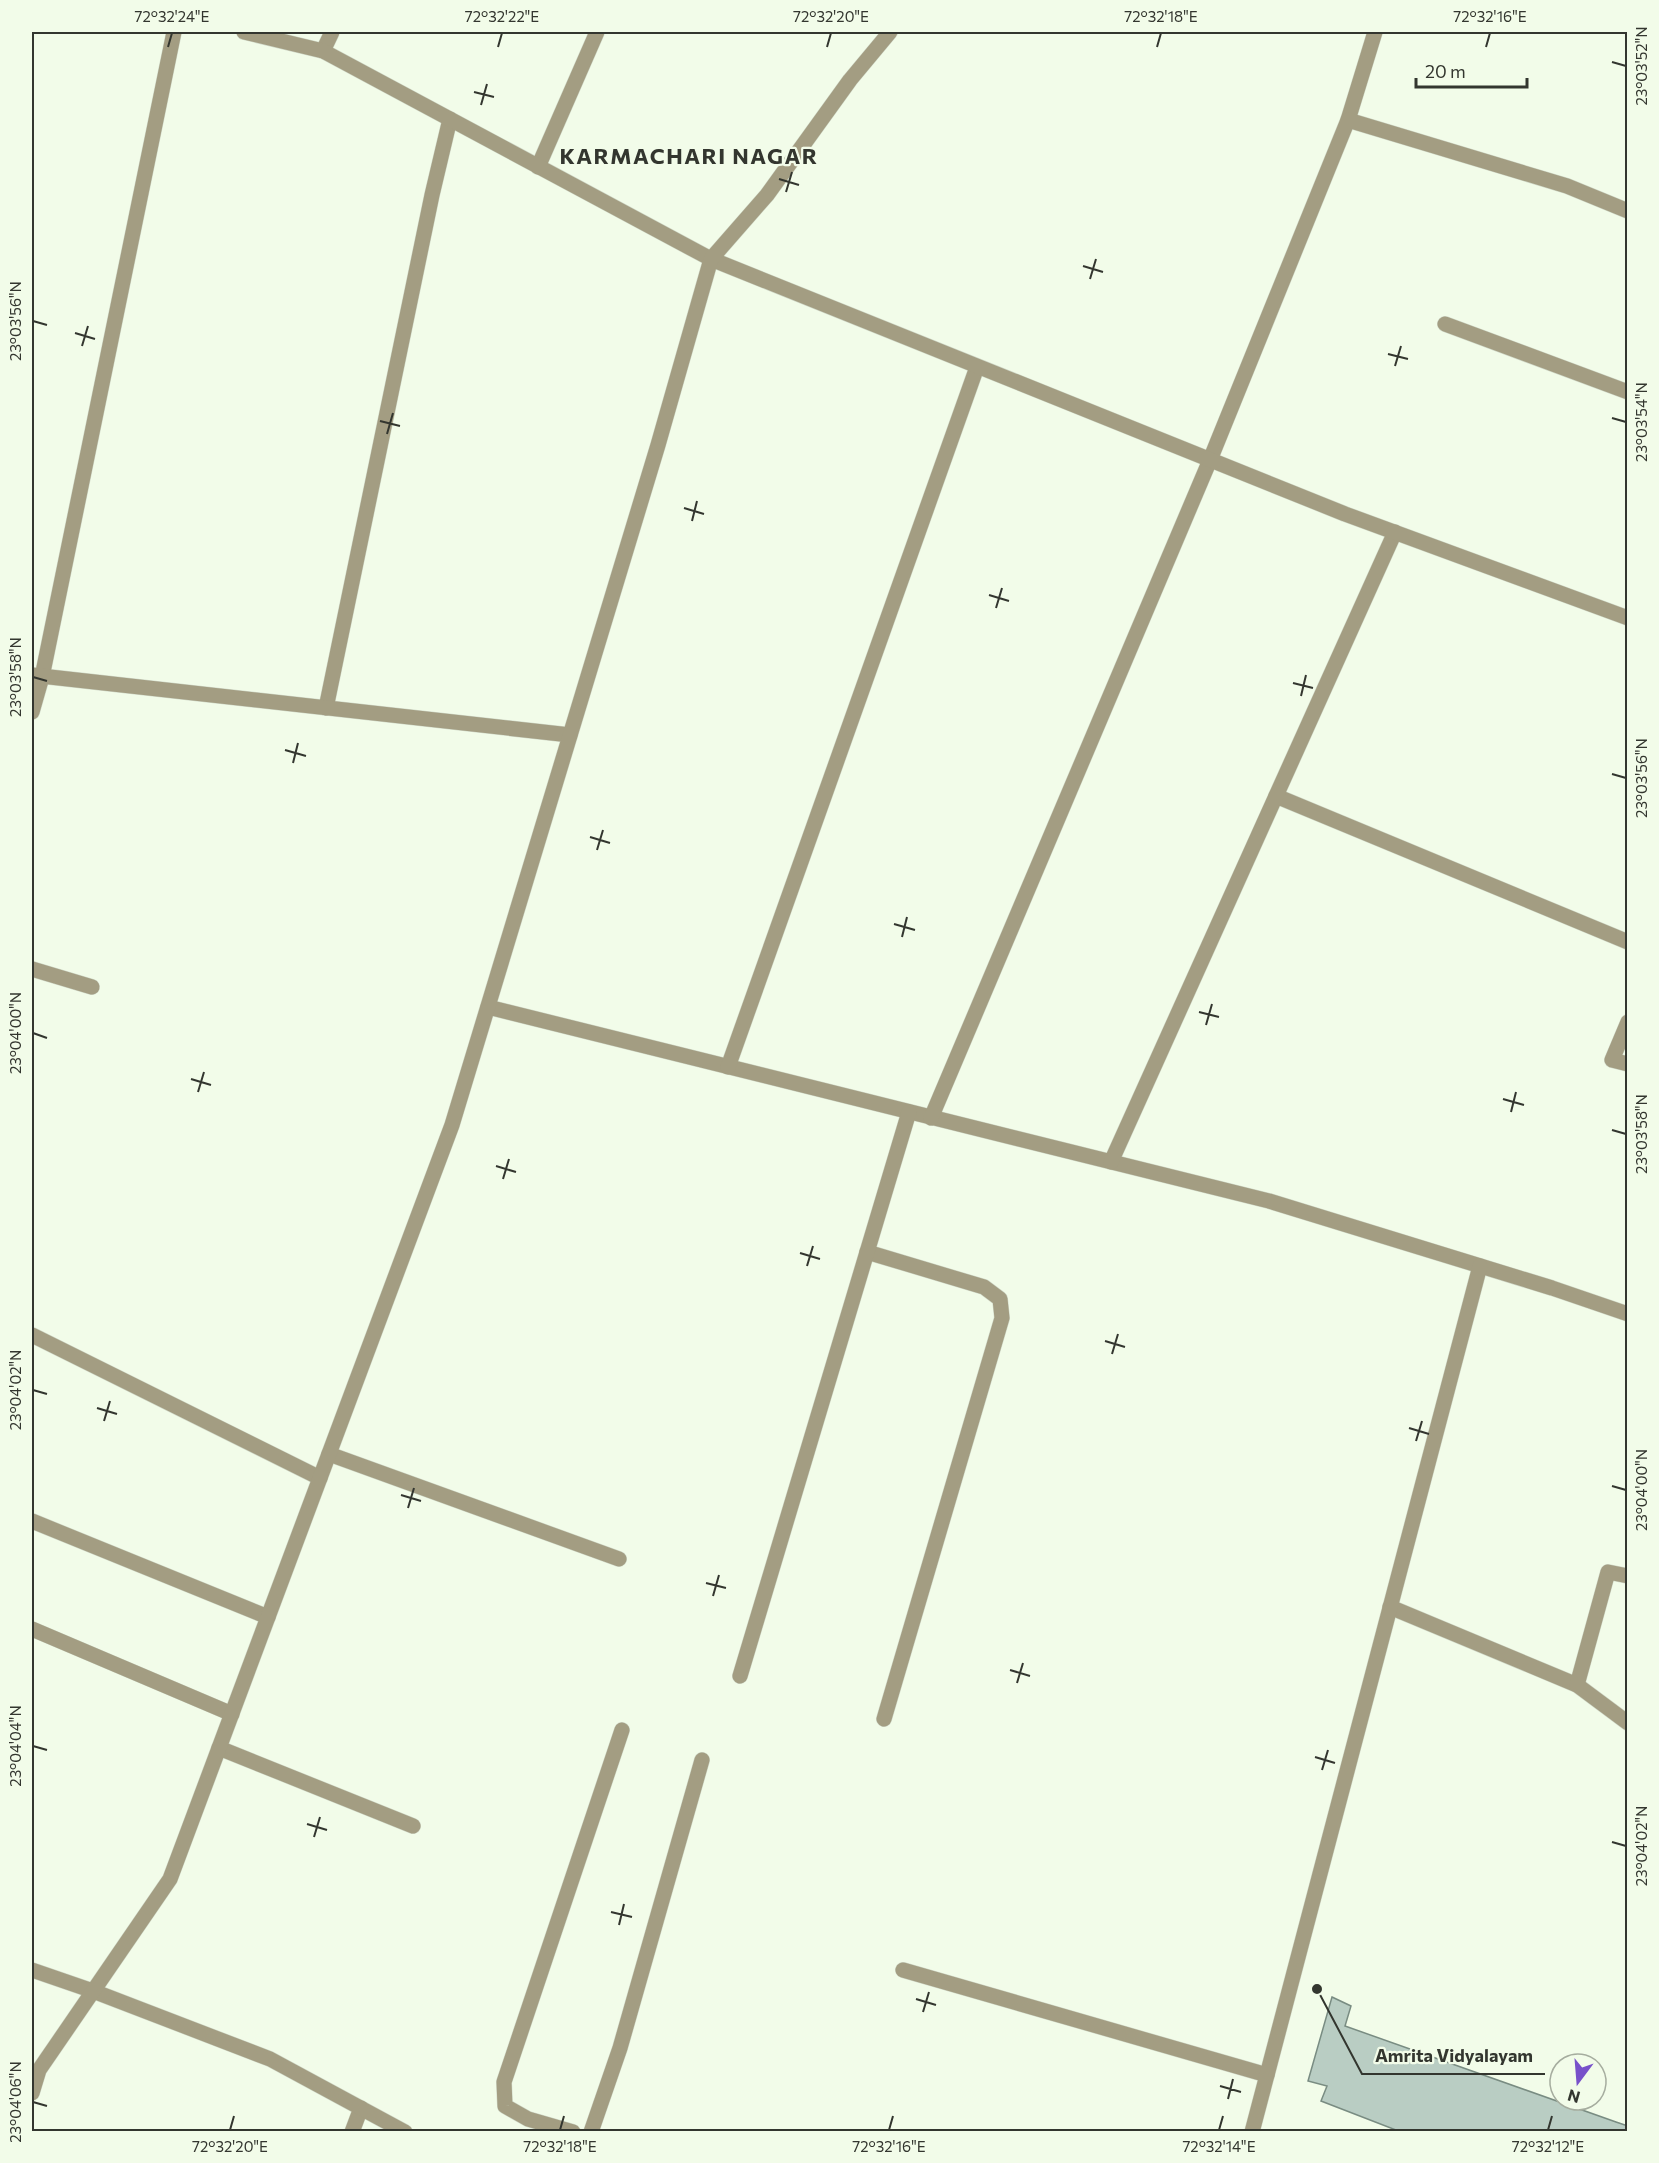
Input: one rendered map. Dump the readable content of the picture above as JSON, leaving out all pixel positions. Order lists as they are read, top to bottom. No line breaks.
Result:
{"districts":["KARMACHARI NAGAR"],"places":["Amrita Vidyalayam"],"scale_bar":"20 m","north":"bottom","coordinates":["72°32'24\"E","72°32'22\"E","72°32'20\"E","72°32'18\"E","72°32'16\"E","23°03'52\"N","23°03'56\"N","23°03'54\"N","23°03'58\"N","23°04'00\"N","23°04'02\"N","23°04'04\"N","23°04'06\"N","72°32'14\"E","72°32'12\"E"]}
